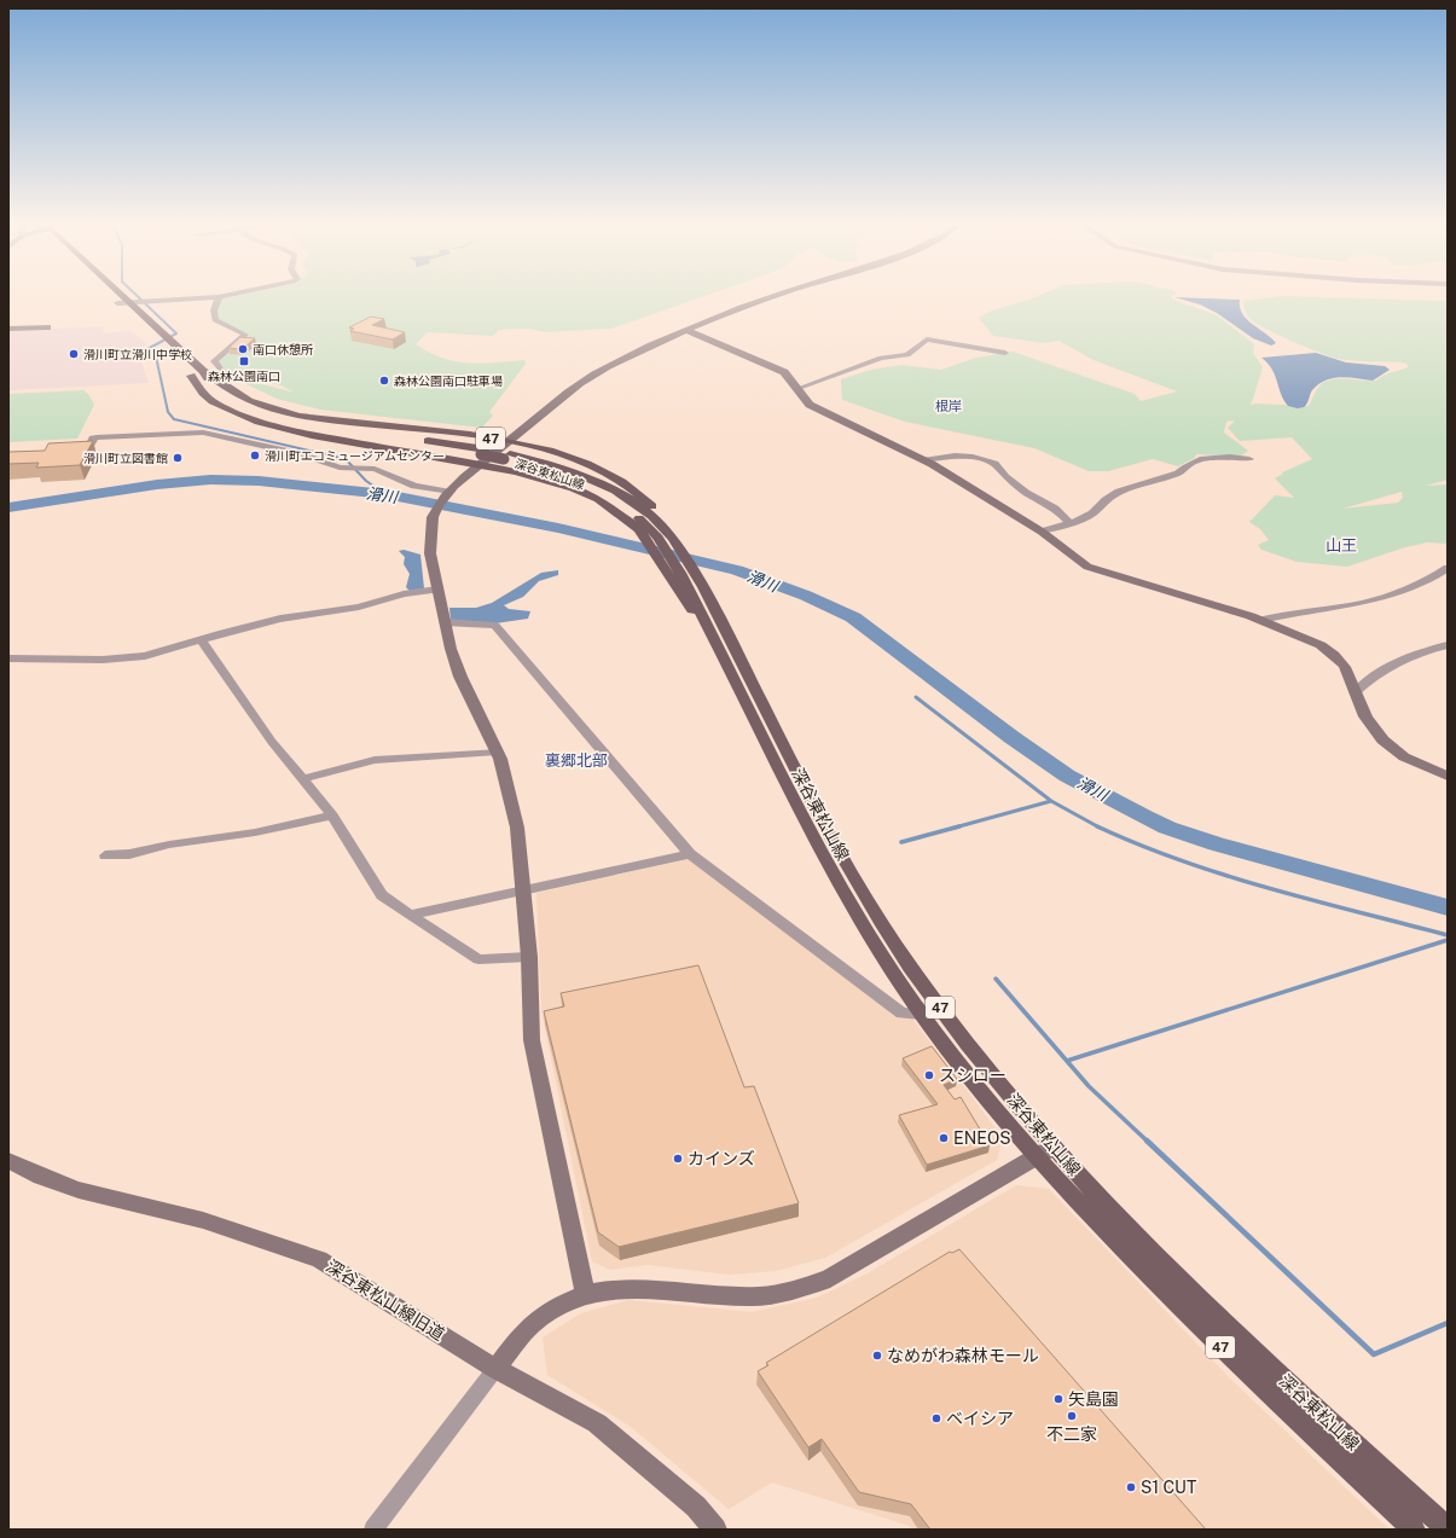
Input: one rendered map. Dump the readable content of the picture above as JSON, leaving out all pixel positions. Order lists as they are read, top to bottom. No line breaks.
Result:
{"streets":{"main road":["47","深谷東松山線"],"street":["深谷東松山線旧道"]},"districts":["根岸","山王","裏郷北部"],"water":["滑川"],"places":{"other":["南口休憩所","滑川町立滑川中学校","森林公園南口駐車場","滑川町エコミュージアムセンター","滑川町立図書館","スシロー","ENEOS","カインズ","なめがわ森林モール","矢島園","不二家","ベイシア","S1 CUT"],"transit":["森林公園南口"]}}
